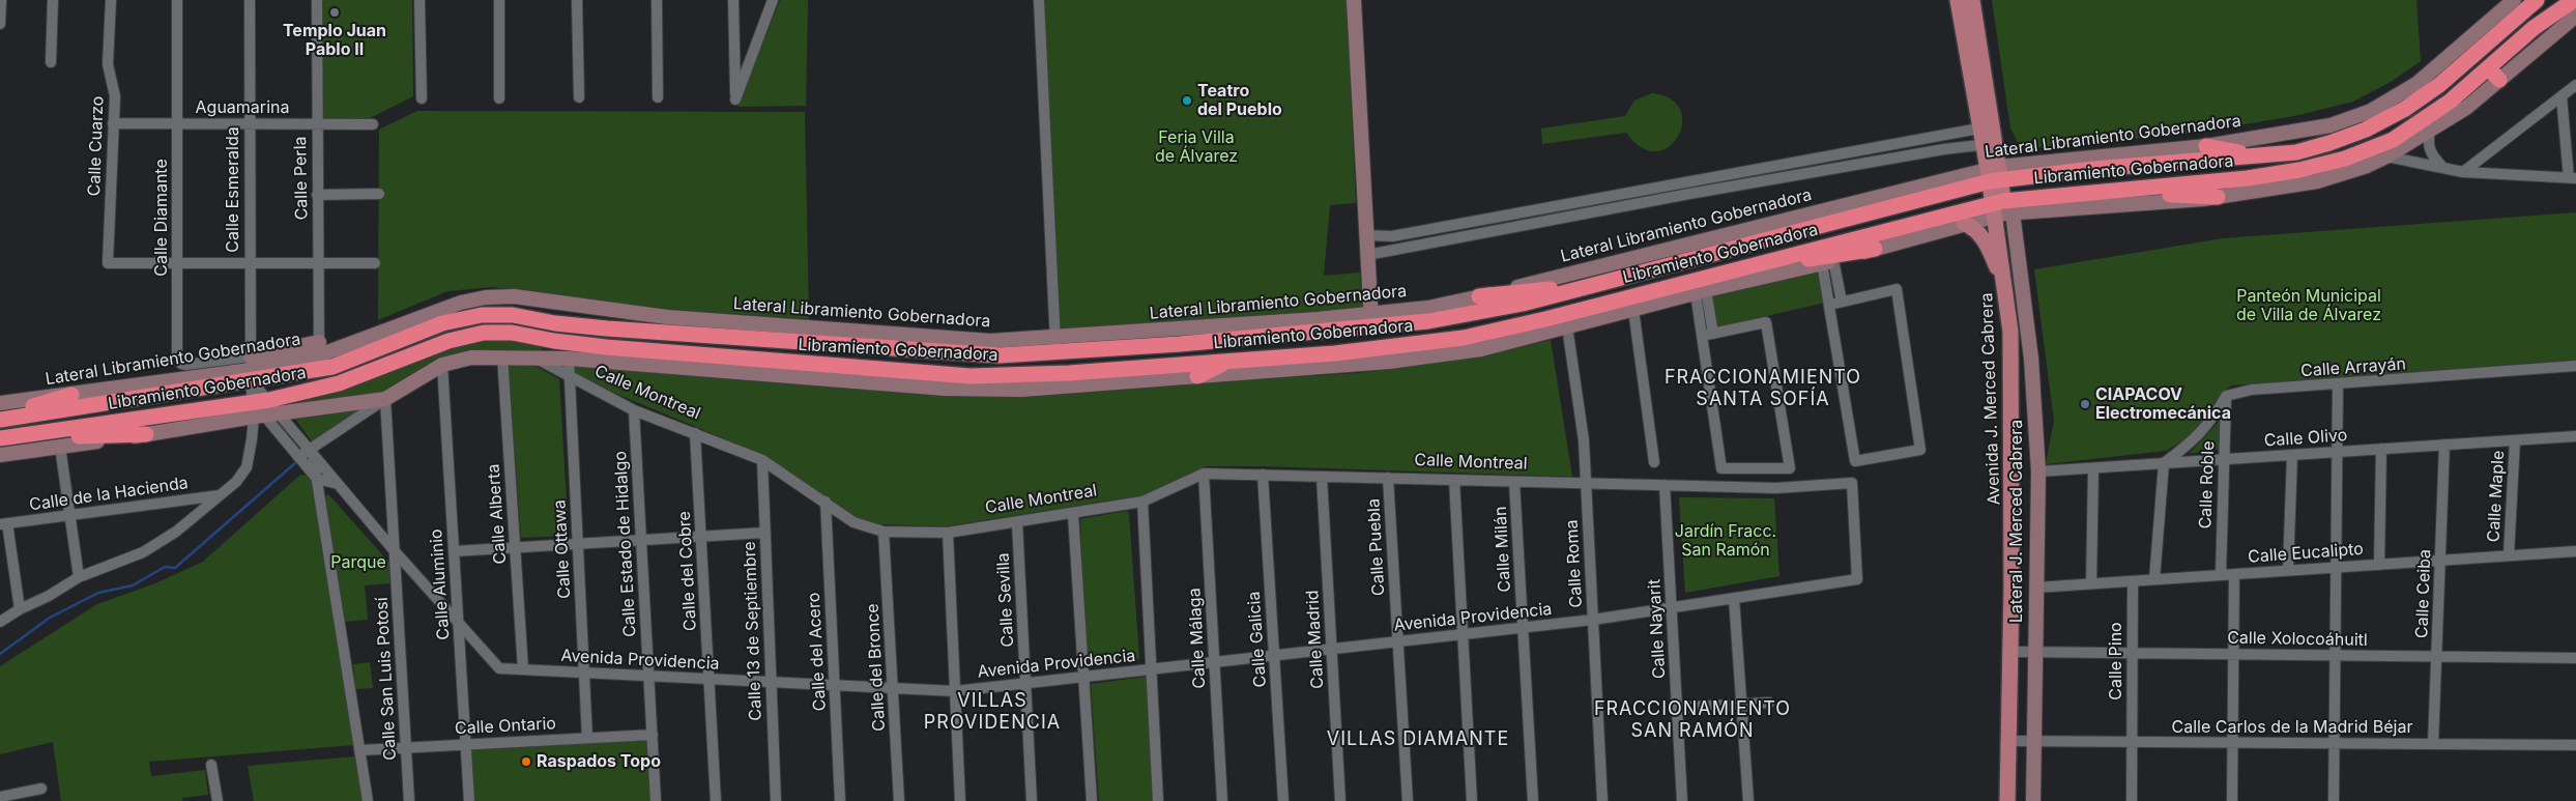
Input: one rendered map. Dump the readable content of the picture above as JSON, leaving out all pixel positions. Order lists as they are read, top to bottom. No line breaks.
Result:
{"streets":{"highway":["Libramiento Gobernadora"],"main road":["Avenida J. Merced Cabrera"],"street":["Aguamarina","Lateral Libramiento Gobernadora","Calle Cuarzo","Calle Perla","Calle Esmeralda","Calle Diamante","Calle Arrayán","Calle Montreal","Calle Olivo","Calle Roble","Calle de la Hacienda","Calle Maple","Calle Alberta","Lateral J. Merced Cabrera","Calle Estado de Hidalgo","Calle Puebla","Calle Ottawa","Calle Milán","Calle Eucalipto","Calle Roma","Calle del Cobre","Calle Aluminio","Calle Ceiba","Calle Sevilla","Avenida Providencia","Calle Nayarit","Calle 13 de Septiembre","Calle Málaga","Calle Galicia","Calle Madrid","Calle Xolocoáhuitl","Calle del Acero","Calle Pino","Calle del Bronce","Calle San Luis Potosí","Calle Ontario","Calle Carlos de la Madrid Béjar"]},"crossings":[["Aguamarina","Calle Cuarzo"],["Aguamarina","Calle Perla"],["Aguamarina","Calle Esmeralda"],["Aguamarina","Calle Diamante"],["Lateral Libramiento Gobernadora","Libramiento Gobernadora"],["Lateral Libramiento Gobernadora","Calle Perla"],["Lateral Libramiento Gobernadora","Calle Esmeralda"],["Lateral Libramiento Gobernadora","Calle Diamante"],["Lateral Libramiento Gobernadora","Avenida Providencia"],["Calle Cuarzo","Calle Diamante"],["Libramiento Gobernadora","Calle Esmeralda"],["Libramiento Gobernadora","Calle Diamante"],["Libramiento Gobernadora","Avenida J. Merced Cabrera"],["Libramiento Gobernadora","Lateral J. Merced Cabrera"],["Libramiento Gobernadora","Avenida Providencia"],["Calle Esmeralda","Calle Diamante"],["Calle Esmeralda","Avenida Providencia"],["Calle Diamante","Avenida Providencia"],["Calle Arrayán","Calle Roble"],["Calle Montreal","Calle Alberta"],["Calle Montreal","Calle Estado de Hidalgo"],["Calle Montreal","Calle Puebla"],["Calle Montreal","Calle Ottawa"],["Calle Montreal","Calle Milán"],["Calle Montreal","Calle Roma"],["Calle Montreal","Calle del Cobre"],["Calle Montreal","Calle Aluminio"],["Calle Montreal","Calle Sevilla"],["Calle Montreal","Avenida Providencia"],["Calle Montreal","Calle Nayarit"],["Calle Montreal","Calle 13 de Septiembre"],["Calle Montreal","Calle Málaga"],["Calle Montreal","Calle Galicia"],["Calle Montreal","Calle Madrid"],["Calle Montreal","Calle del Acero"],["Calle Montreal","Calle del Bronce"],["Calle Montreal","Calle San Luis Potosí"],["Avenida J. Merced Cabrera","Lateral J. Merced Cabrera"],["Avenida J. Merced Cabrera","Calle Xolocoáhuitl"],["Avenida J. Merced Cabrera","Calle Carlos de la Madrid Béjar"],["Calle Olivo","Calle Roble"],["Calle Olivo","Calle Maple"],["Calle Olivo","Lateral J. Merced Cabrera"],["Calle Olivo","Calle Ceiba"],["Calle Roble","Calle Eucalipto"],["Calle Maple","Calle Eucalipto"],["Calle Alberta","Avenida Providencia"],["Lateral J. Merced Cabrera","Calle Eucalipto"],["Lateral J. Merced Cabrera","Calle Xolocoáhuitl"],["Lateral J. Merced Cabrera","Calle Carlos de la Madrid Béjar"],["Calle Estado de Hidalgo","Avenida Providencia"],["Calle Estado de Hidalgo","Calle Ontario"],["Calle Puebla","Avenida Providencia"],["Calle Ottawa","Avenida Providencia"],["Calle Ottawa","Calle Ontario"],["Calle Milán","Avenida Providencia"],["Calle Eucalipto","Calle Ceiba"],["Calle Eucalipto","Calle Pino"],["Calle Roma","Avenida Providencia"],["Calle del Cobre","Avenida Providencia"],["Calle Aluminio","Avenida Providencia"],["Calle Aluminio","Calle Ontario"],["Calle Ceiba","Calle Xolocoáhuitl"],["Calle Ceiba","Calle Carlos de la Madrid Béjar"],["Calle Sevilla","Avenida Providencia"],["Avenida Providencia","Calle Nayarit"],["Avenida Providencia","Calle 13 de Septiembre"],["Avenida Providencia","Calle Málaga"],["Avenida Providencia","Calle Galicia"],["Avenida Providencia","Calle Madrid"],["Avenida Providencia","Calle del Acero"],["Avenida Providencia","Calle del Bronce"],["Avenida Providencia","Calle San Luis Potosí"],["Calle Xolocoáhuitl","Calle Pino"],["Calle Pino","Calle Carlos de la Madrid Béjar"],["Calle San Luis Potosí","Calle Ontario"]],"districts":["FRACCIONAMIENTO SANTA SOFÍA","VILLAS PROVIDENCIA","FRACCIONAMIENTO SAN RAMÓN","VILLAS DIAMANTE"],"parks":["Feria Villa de Álvarez","Panteón Municipal de Villa de Álvarez","Jardín Fracc. San Ramón","Parque"],"places":["Templo Juan Pablo II","Teatro del Pueblo","CIAPACOV Electromecánica","Raspados Topo"]}
